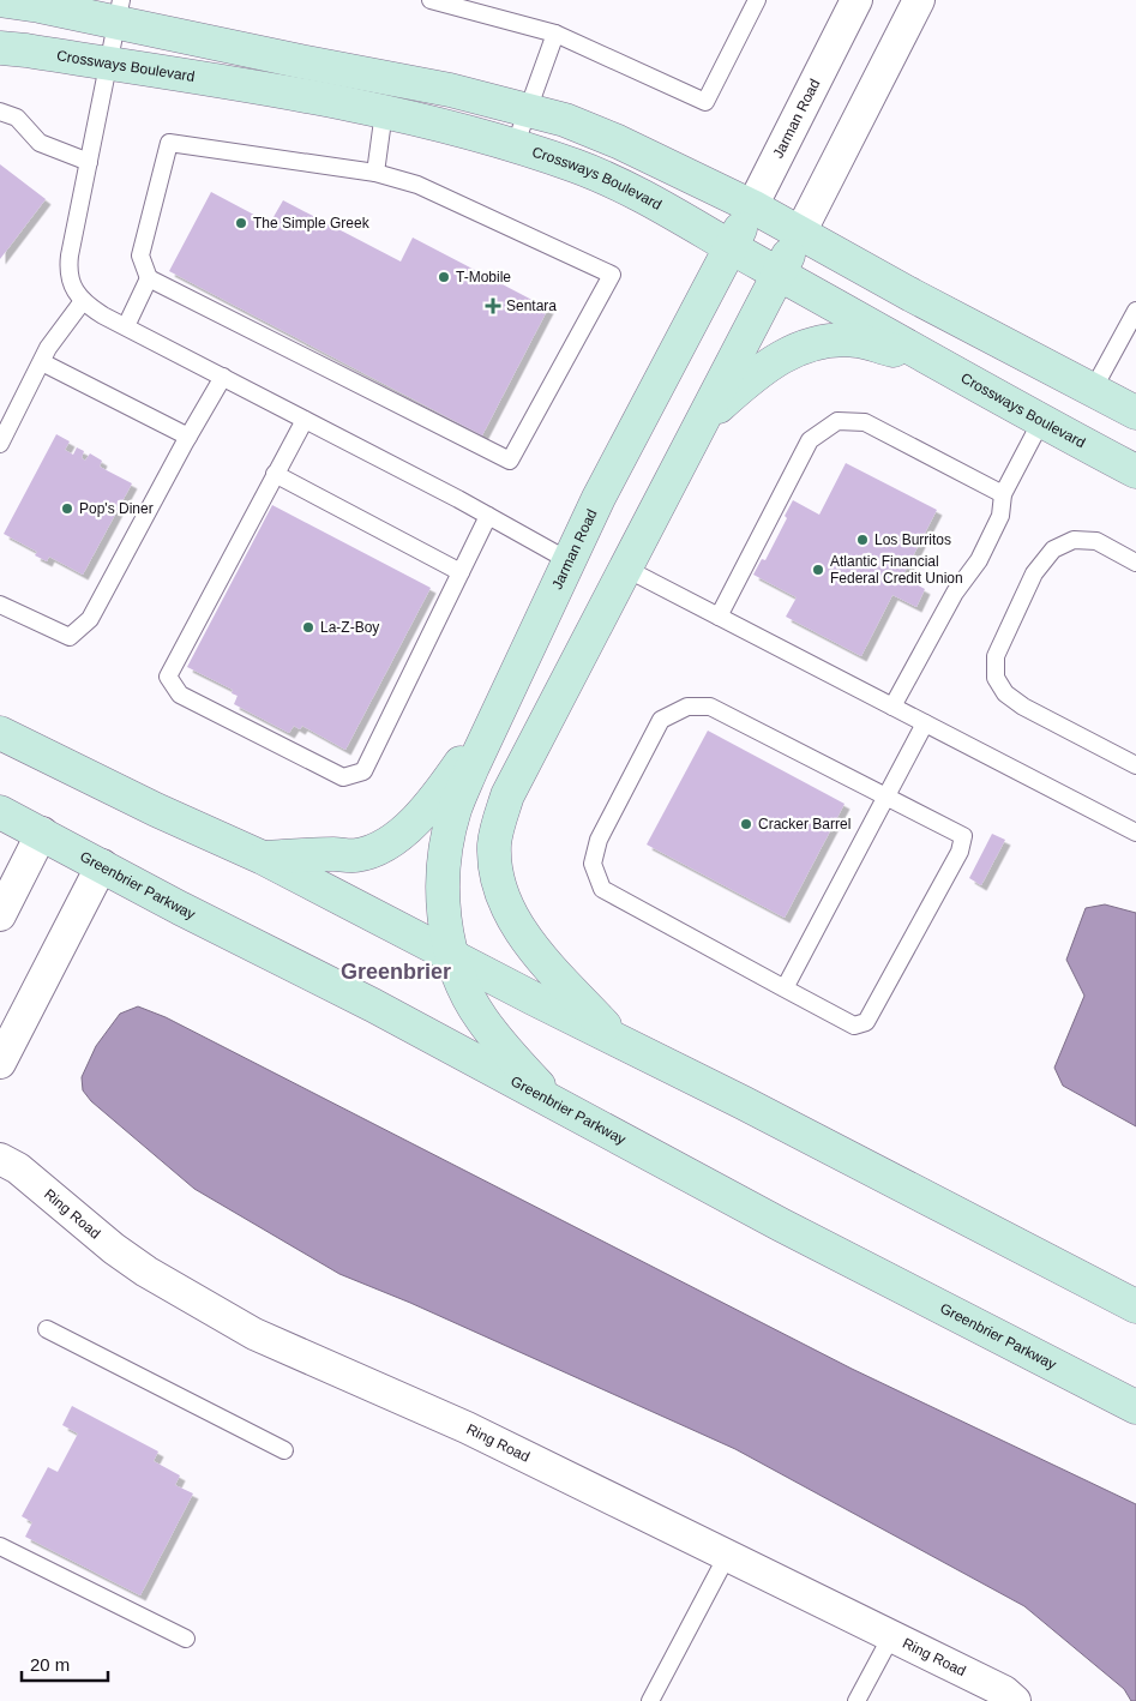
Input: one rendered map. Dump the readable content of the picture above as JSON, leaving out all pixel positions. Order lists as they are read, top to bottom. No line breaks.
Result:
{"streets":{"street":["Crossways Boulevard","Jarman Road","Greenbrier Parkway","Ring Road"]},"crossings":[["Crossways Boulevard","Jarman Road"],["Jarman Road","Greenbrier Parkway"]],"districts":["Greenbrier"],"places":{"other":["The Simple Greek","T-Mobile","Pop's Diner","Los Burritos","Atlantic Financial Federal Credit Union","La-Z-Boy","Cracker Barrel"],"health":["Sentara"]},"scale_bar":"20 m"}
